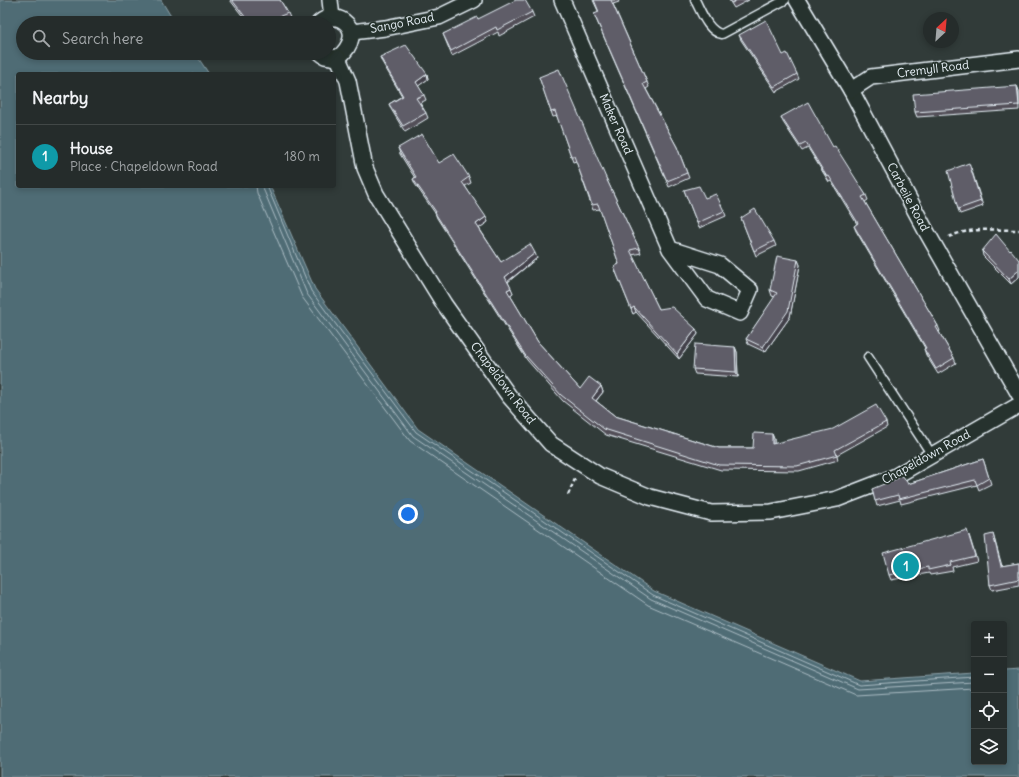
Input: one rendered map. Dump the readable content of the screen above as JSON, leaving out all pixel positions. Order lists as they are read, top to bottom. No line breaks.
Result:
{"streets":{"street":["Sango Road","Cremyll Road","Maker Road","Carbeile Road","Chapeldown Road"]},"crossings":[["Cremyll Road","Carbeile Road"]],"north":"top right","page":{"search":"Search here","heading":"Nearby","list":[{"mark":"1","name":"House","note":"Place · Chapeldown Road","value":"180 m"}],"pins":"1","map_buttons":["+","−"]}}
